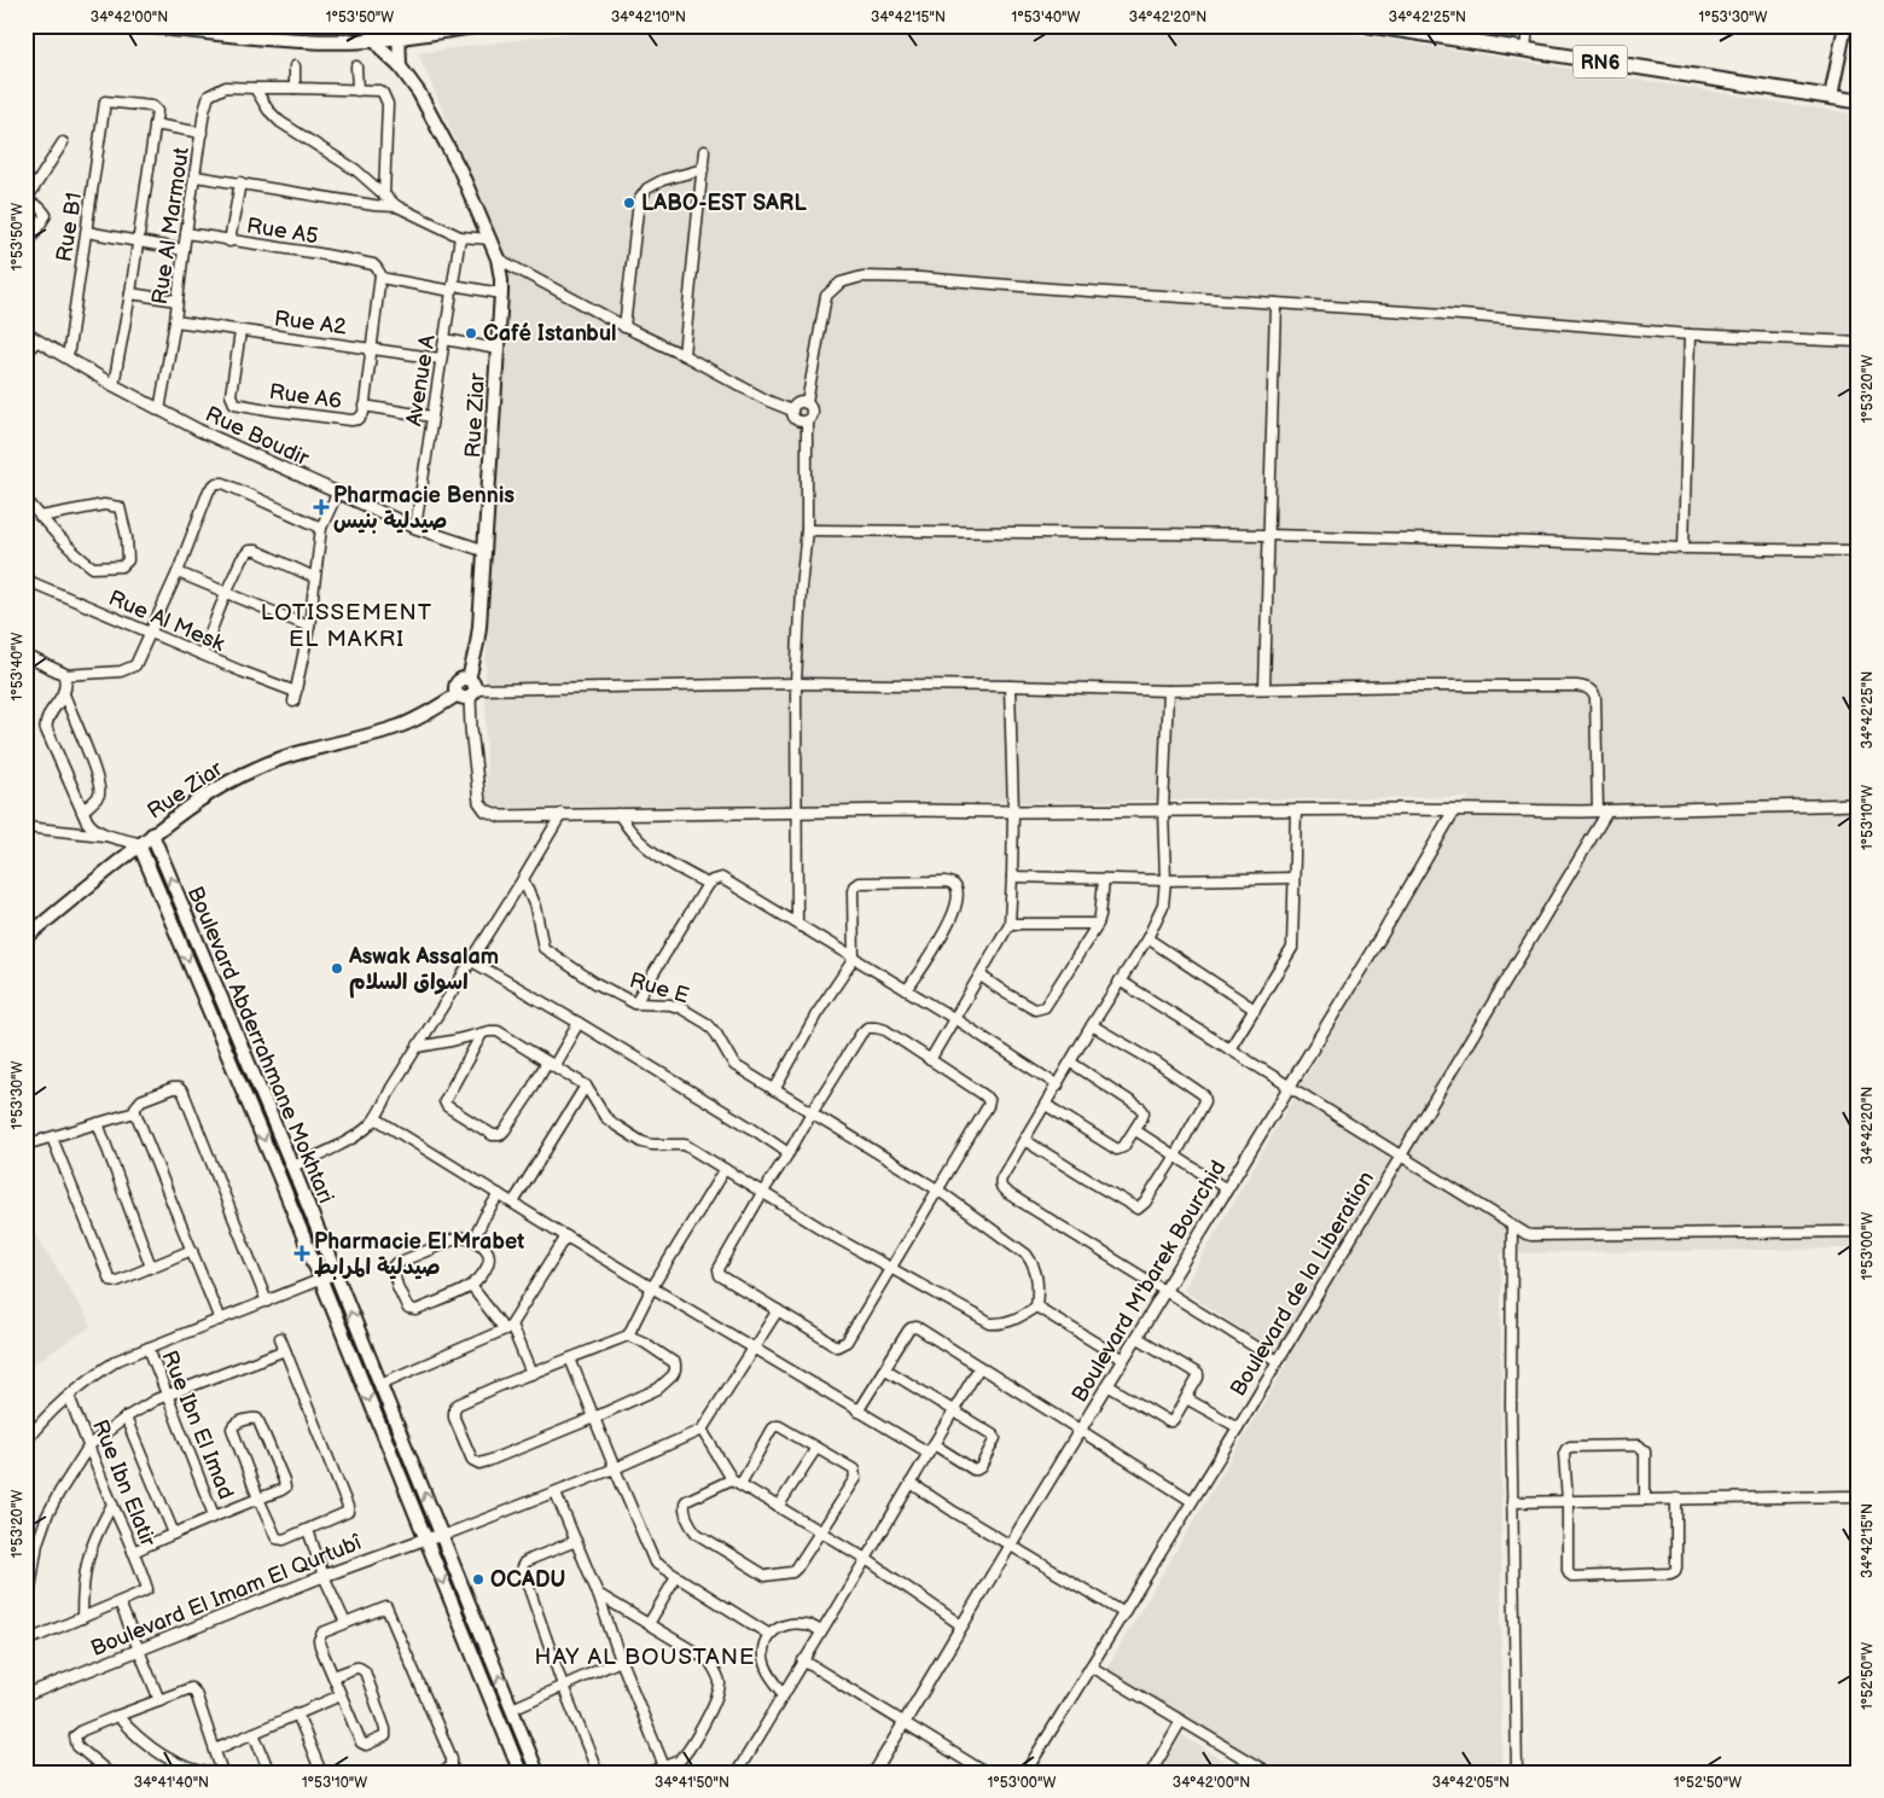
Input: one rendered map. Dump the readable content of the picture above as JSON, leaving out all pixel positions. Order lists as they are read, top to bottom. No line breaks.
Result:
{"streets":{"main road":["RN6","Rue Ziar","Boulevard Abderrahmane Mokhtari"],"street":["Rue Al Marmout","Rue B1","Rue A5","Rue A2","Avenue A","Rue A6","Rue Boudir","Rue Al Mesk","Rue E","Boulevard M'barek Bourchid","Boulevard de la Liberation","Rue Ibn El Imad","Rue Ibn Elatir","Boulevard El Imam El Qurtubî"]},"crossings":[["Rue Al Marmout","Rue A5"],["Rue Al Marmout","Rue A2"],["Rue Al Marmout","Rue Boudir"],["Rue B1","Rue Boudir"],["Rue A2","Avenue A"],["Rue A2","Rue A6"],["Avenue A","Rue Boudir"],["Rue Ziar","Rue Boudir"],["Rue Ziar","Boulevard Abderrahmane Mokhtari"],["Boulevard Abderrahmane Mokhtari","Boulevard El Imam El Qurtubî"]],"districts":["LOTISSEMENT EL MAKRI","HAY AL BOUSTANE"],"places":{"other":["LABO-EST SARL","Café Istanbul","Aswak Assalam اسواق السلام","OCADU"],"health":["Pharmacie Bennis صيدلية بنيس","Pharmacie El Mrabet صيدلية المرابط"]},"coordinates":["34°42'00\"N","1°53'50\"W","34°42'10\"N","34°42'15\"N","1°53'40\"W","34°42'20\"N","34°42'25\"N","1°53'30\"W","1°53'20\"W","1°53'10\"W","1°53'00\"W","1°52'50\"W","34°41'40\"N","34°41'50\"N","34°42'05\"N"]}
